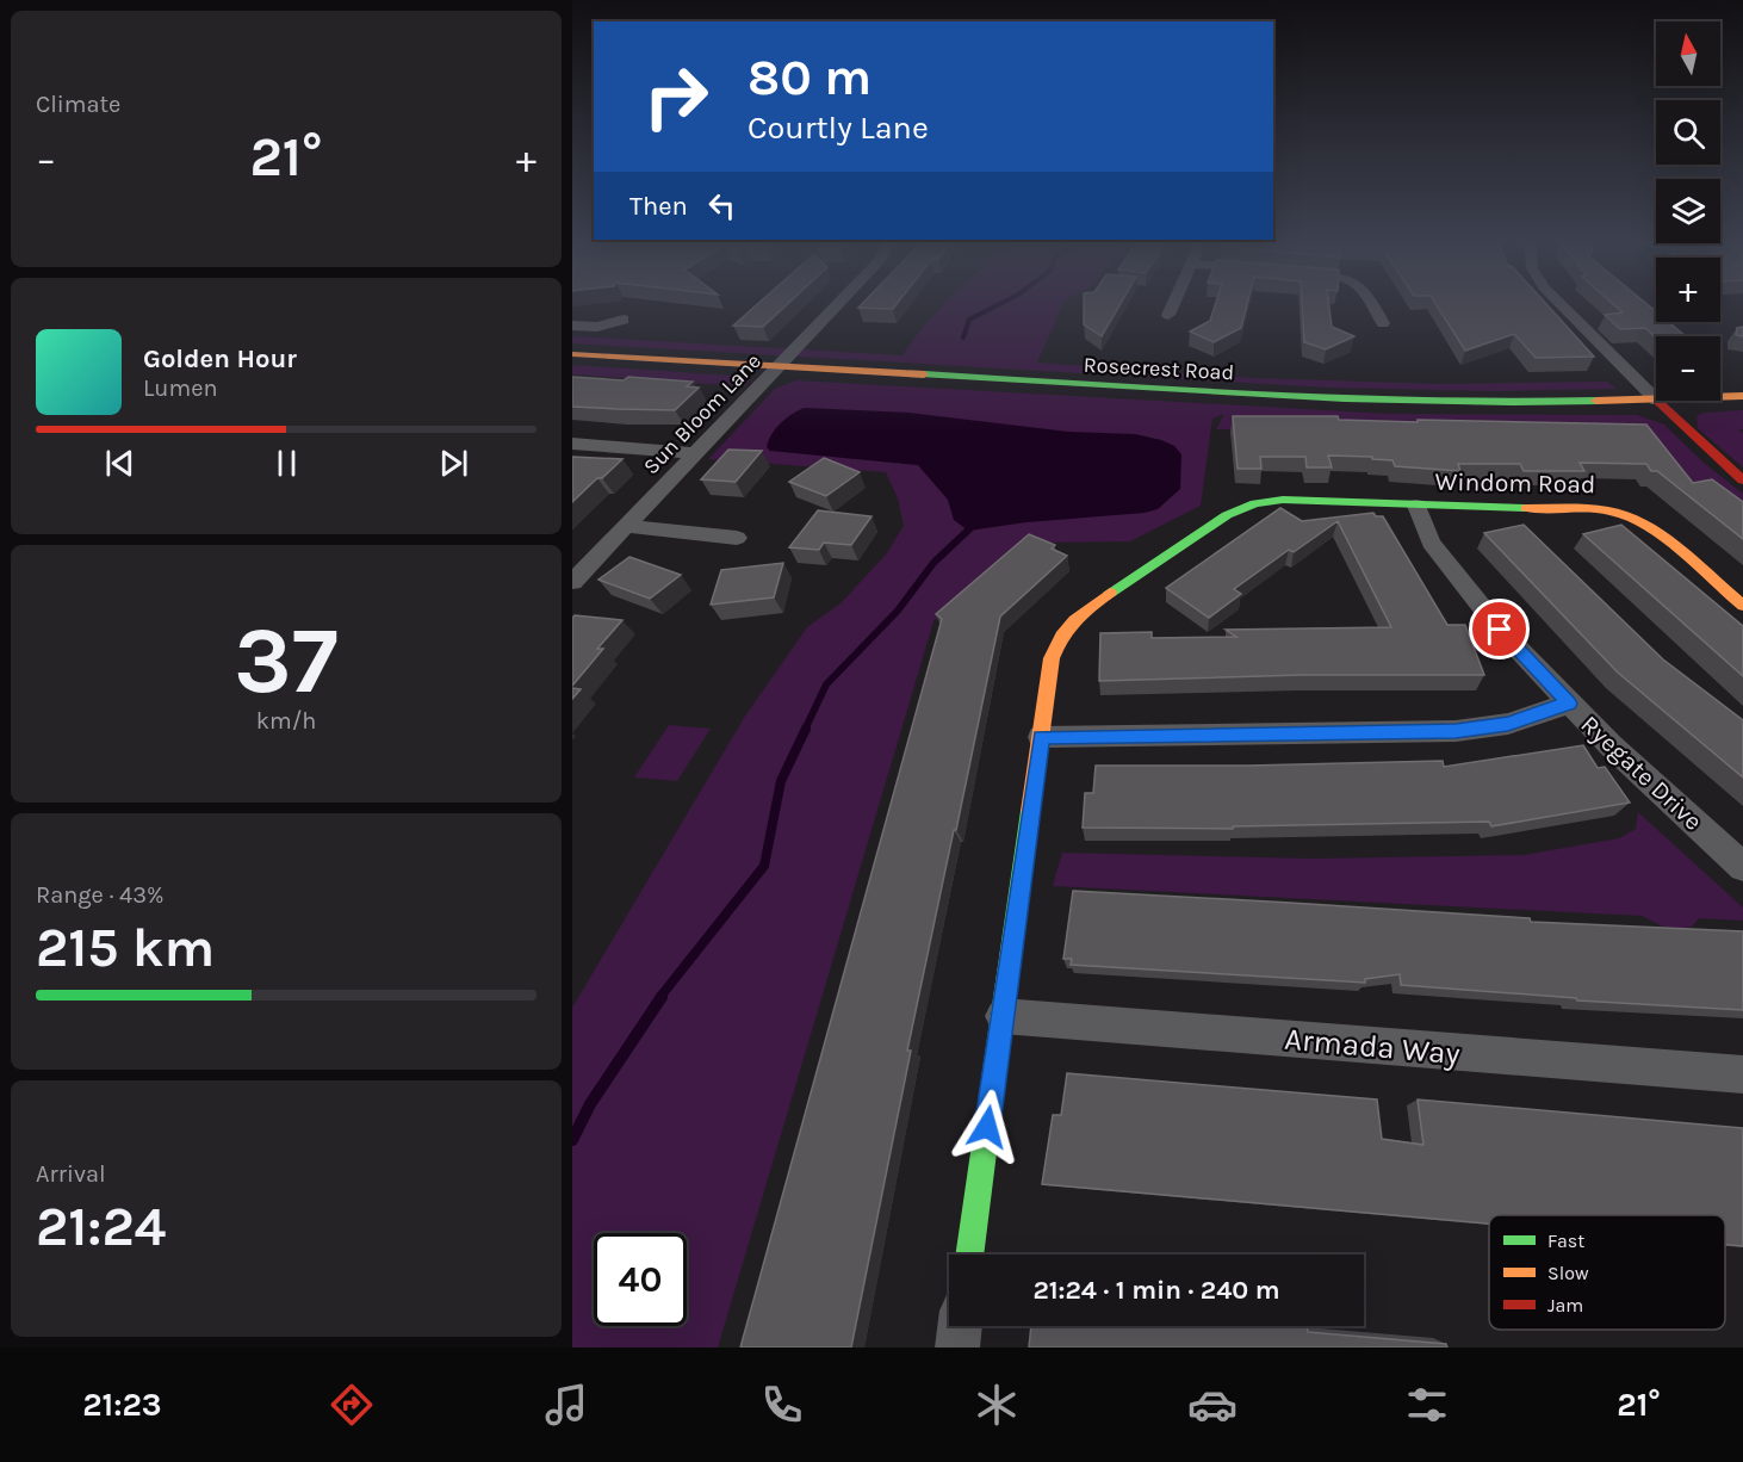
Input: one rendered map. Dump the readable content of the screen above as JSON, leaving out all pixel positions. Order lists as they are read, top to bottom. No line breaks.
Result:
{"streets":{"main road":["Rosecrest Road","Windom Road"],"street":["Sun Bloom Lane","Ryegate Drive","Armada Way"]},"crossings":[["Rosecrest Road","Sun Bloom Lane"],["Windom Road","Ryegate Drive"],["Windom Road","Armada Way"]],"legend":["Fast","Slow","Jam"],"north":"top","page":{"tile":["Climate",["37","km/h"],["Range · 43%","215 km"],["Arrival","21:24"]],"map_buttons":["+","−"],"turn":["80 m","Courtly Lane"],"heat":["−","21°","+"],"then":"Then","song":["Golden Hour","Lumen"],"limit":"40","trip":"21:24 · 1 min · 240 m","tabs":["21:23","21°"]}}
